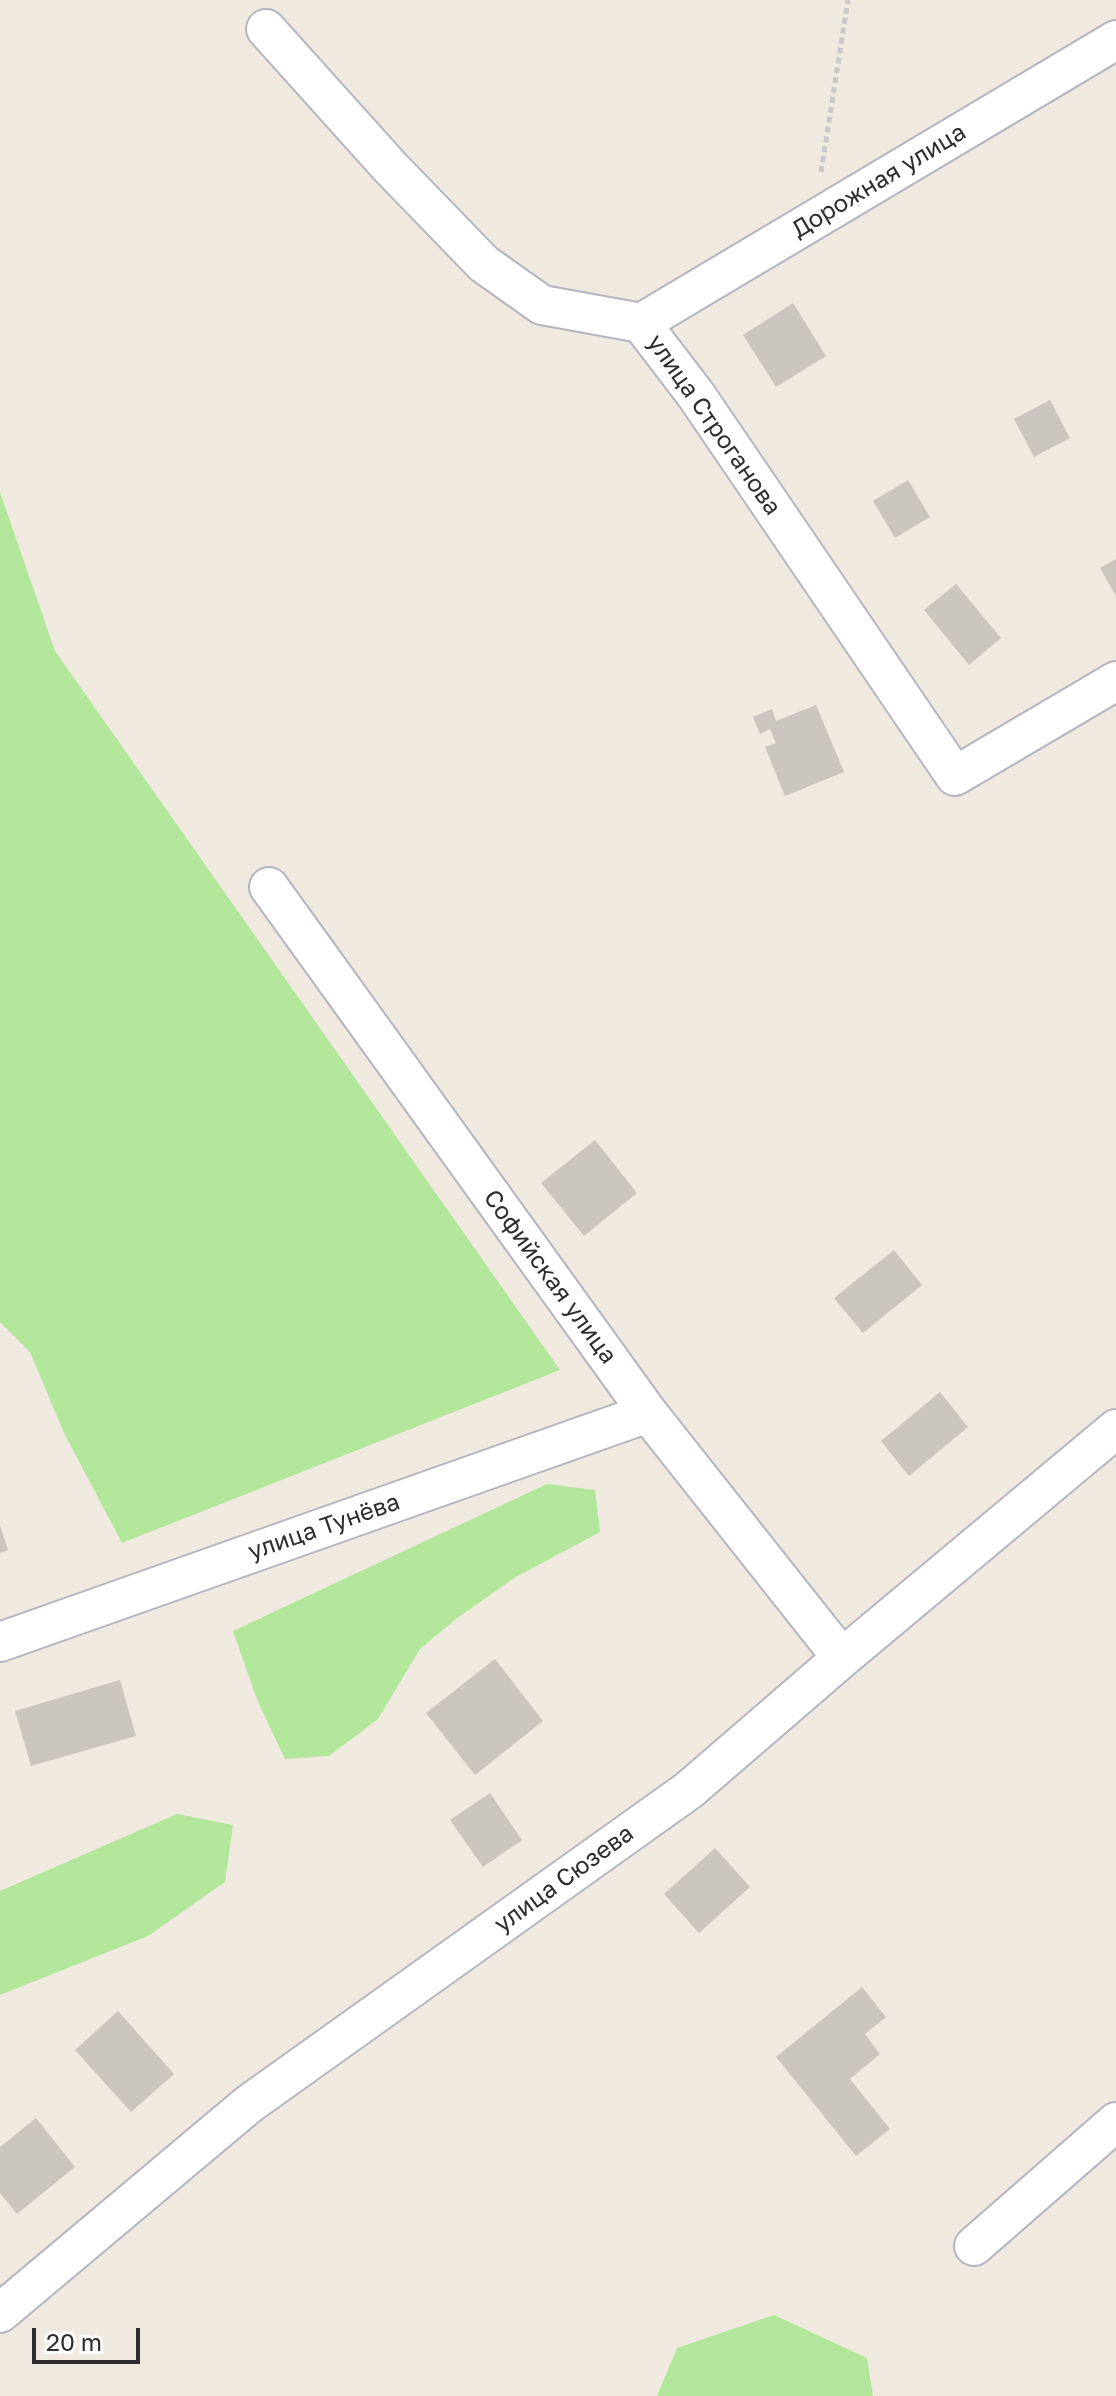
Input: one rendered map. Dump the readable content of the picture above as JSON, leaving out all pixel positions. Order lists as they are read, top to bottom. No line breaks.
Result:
{"streets":{"street":["Дорожная улица","улица Строганова","Софийская улица","улица Тунёва","улица Сюзева"]},"crossings":[["Дорожная улица","улица Строганова"],["Софийская улица","улица Тунёва"],["Софийская улица","улица Сюзева"]],"scale_bar":"20 m"}
